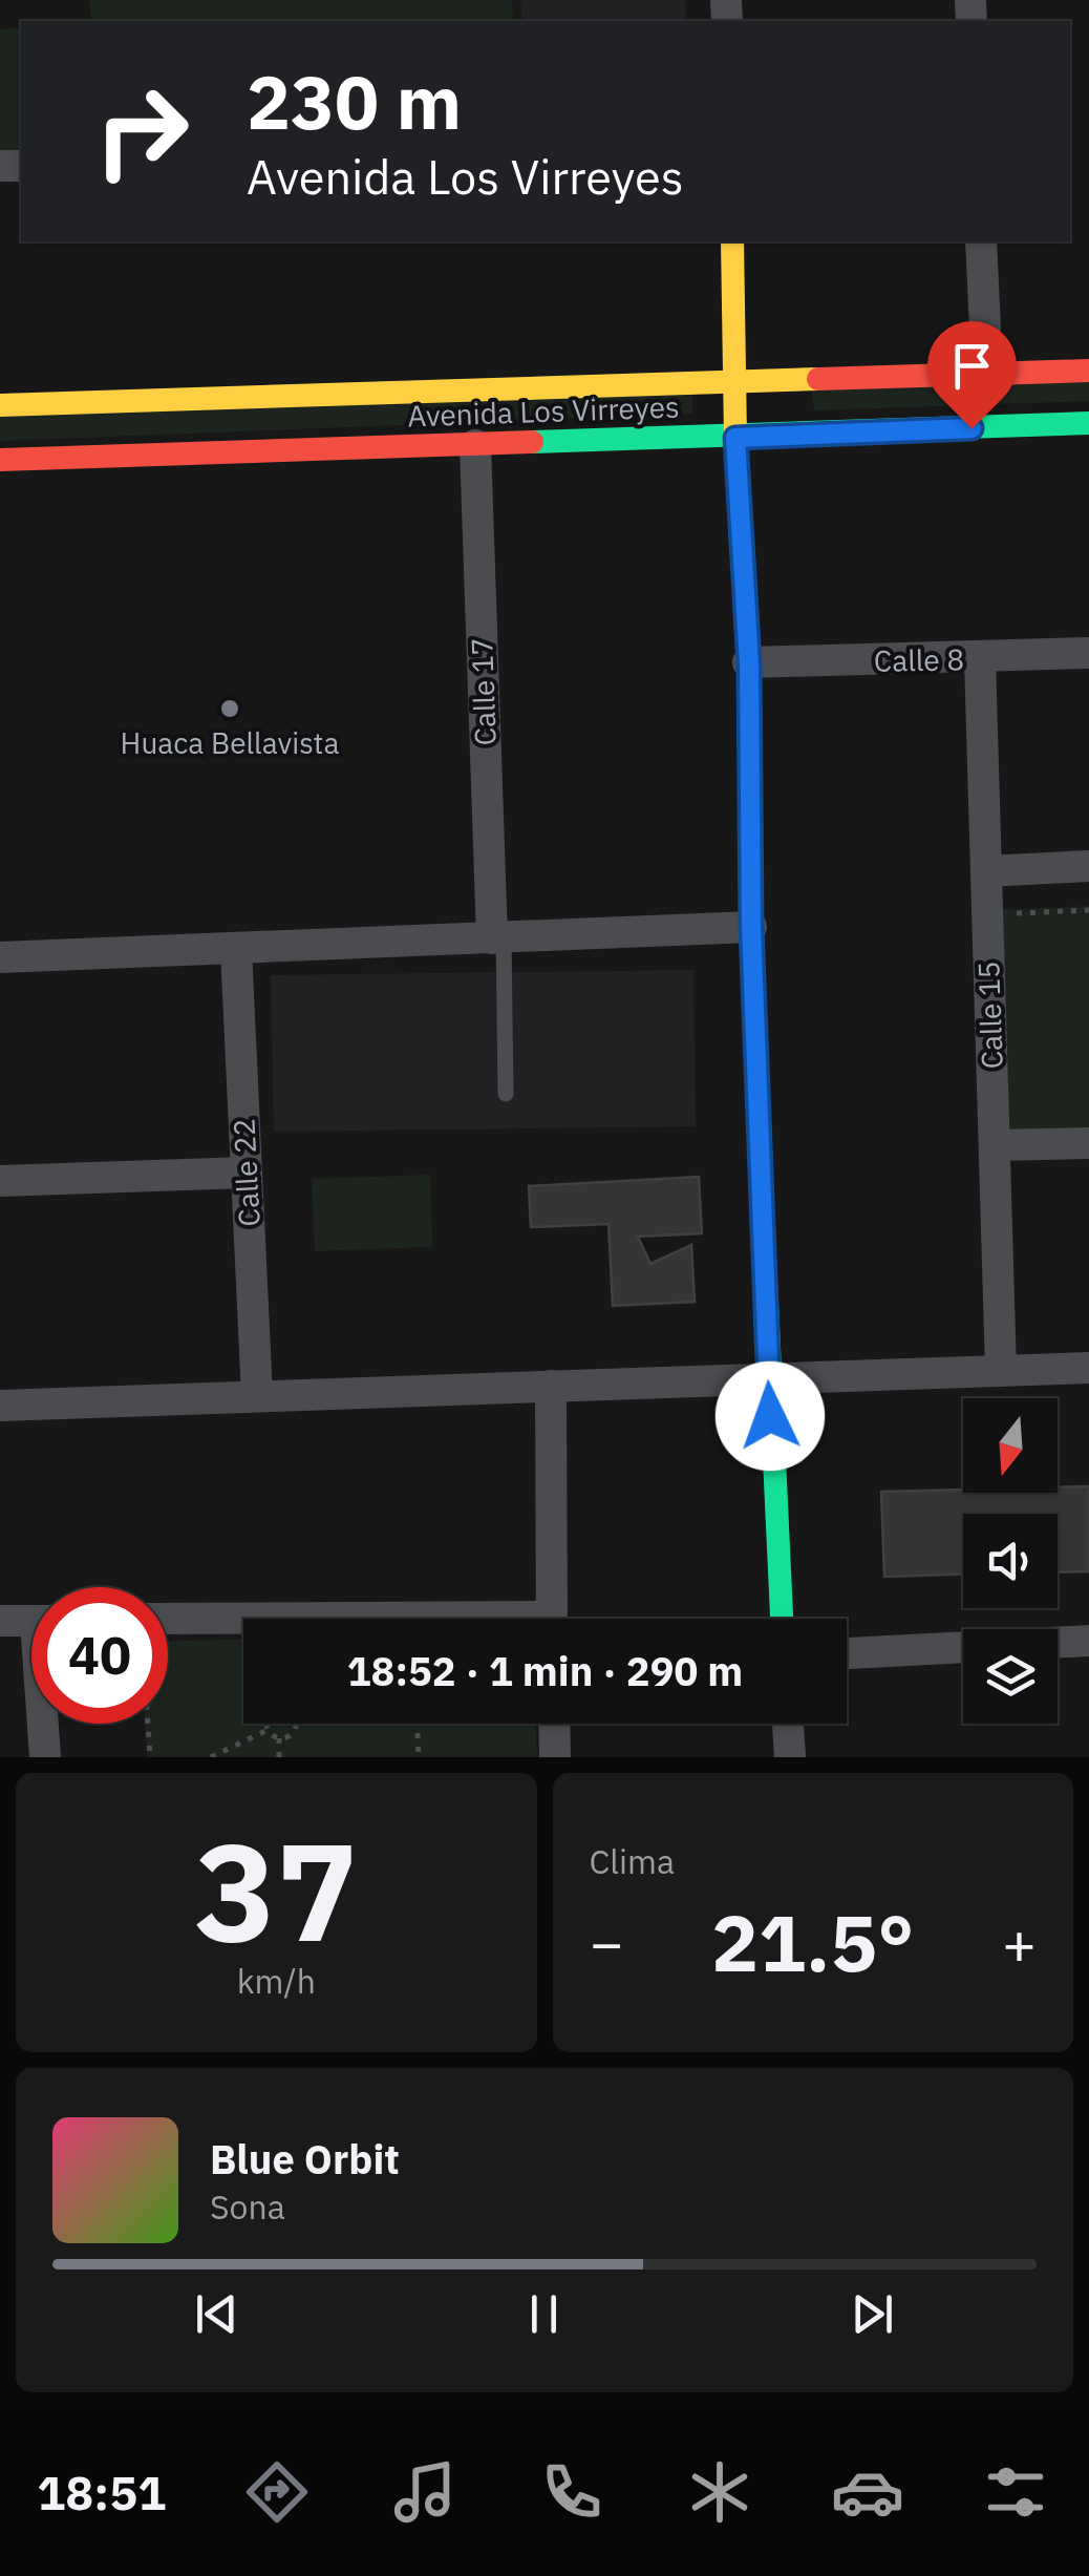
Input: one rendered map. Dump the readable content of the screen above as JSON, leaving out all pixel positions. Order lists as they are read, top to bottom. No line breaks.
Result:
{"streets":{"main road":["Avenida Los Virreyes"],"street":["Calle 8","Calle 17","Calle 15","Calle 22"]},"crossings":[["Avenida Los Virreyes","Calle 17"],["Calle 8","Calle 15"]],"places":["Huaca Bellavista"],"north":"bottom","page":{"turn":["230 m","Avenida Los Virreyes"],"limit":"40","trip":"18:52 · 1 min · 290 m","tile":[["37","km/h"],"Clima"],"heat":["−","21.5°","+"],"song":["Blue Orbit","Sona"],"tabs":"18:51"}}
